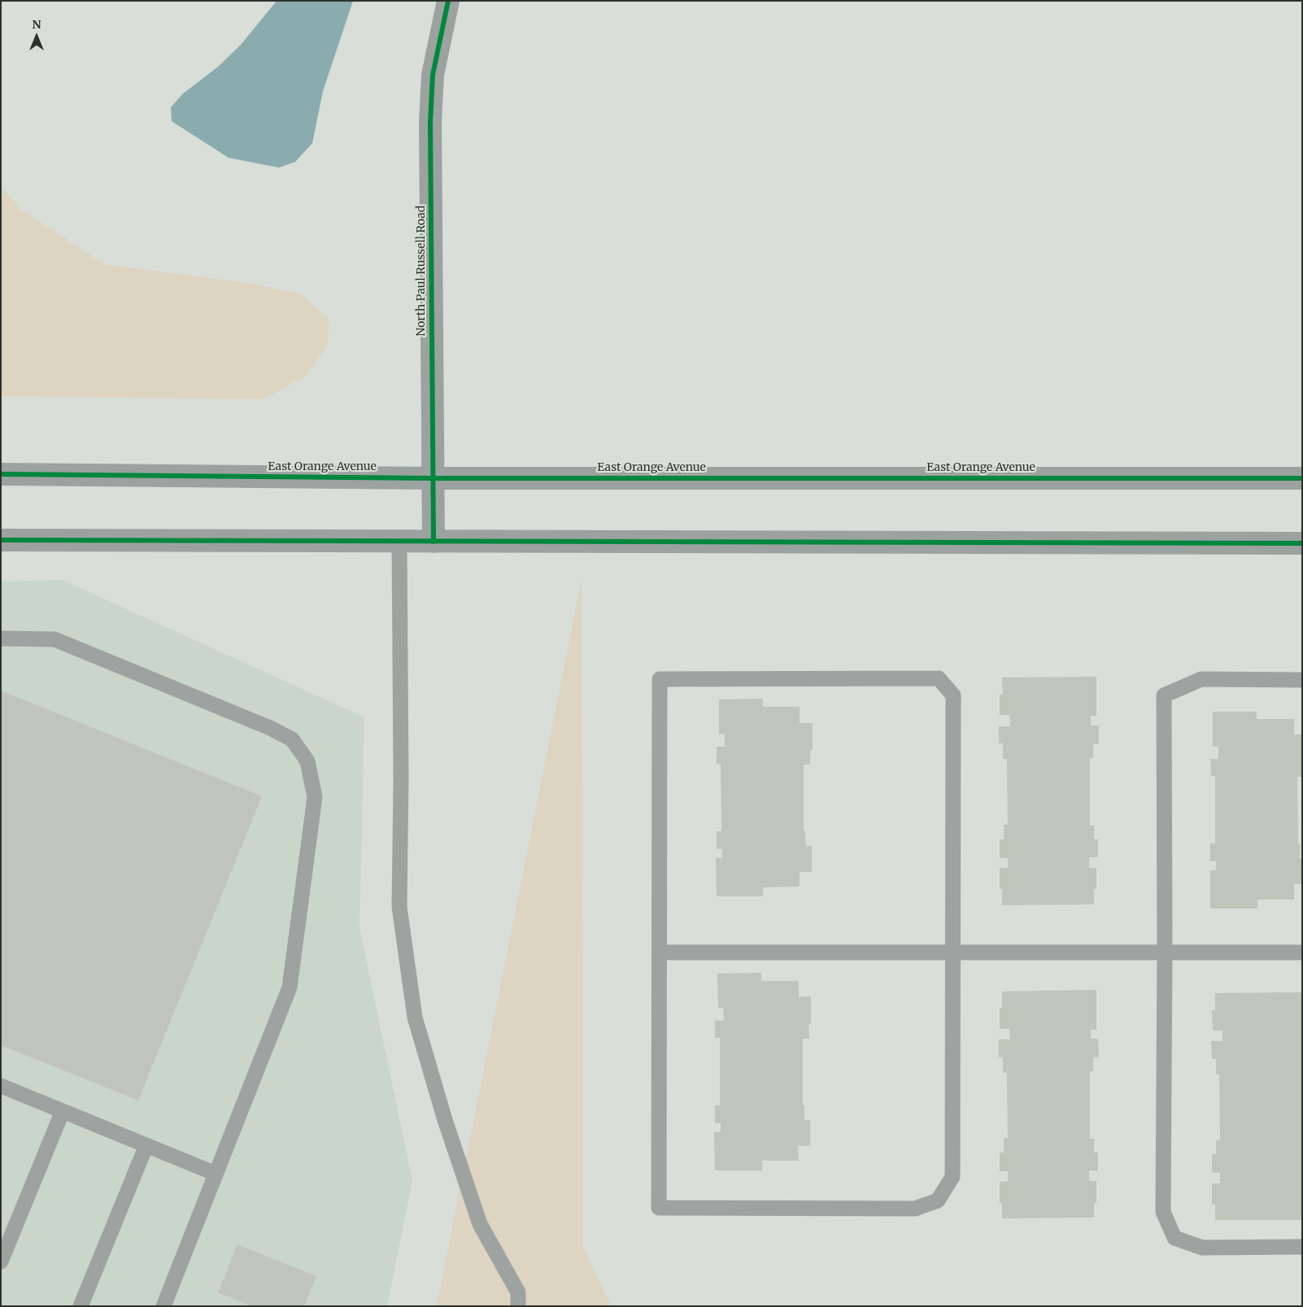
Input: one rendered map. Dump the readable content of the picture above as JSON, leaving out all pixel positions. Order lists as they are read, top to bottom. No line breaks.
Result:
{"streets":{"street":["North Paul Russell Road","East Orange Avenue"]},"crossings":[["North Paul Russell Road","East Orange Avenue"]],"north":"top"}
